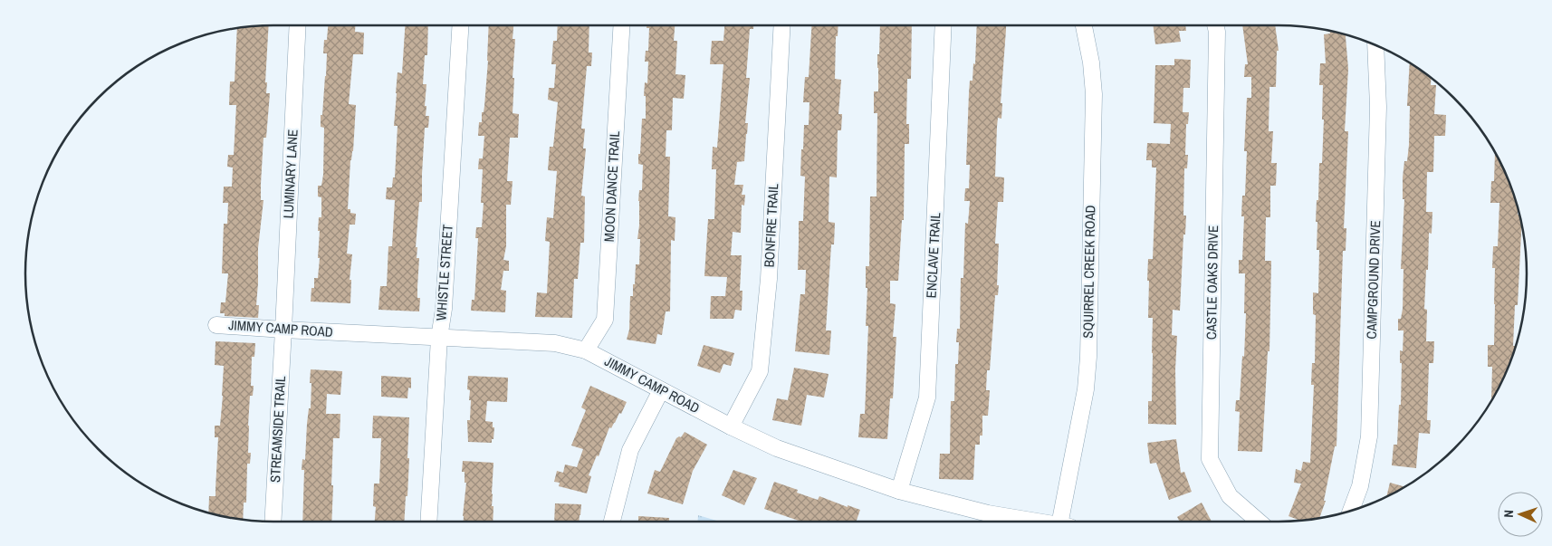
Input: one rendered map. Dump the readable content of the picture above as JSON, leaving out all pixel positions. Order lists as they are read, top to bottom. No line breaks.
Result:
{"streets":{"street":["LUMINARY LANE","MOON DANCE TRAIL","BONFIRE TRAIL","ENCLAVE TRAIL","SQUIRREL CREEK ROAD","WHISTLE STREET","CAMPGROUND DRIVE","CASTLE OAKS DRIVE","JIMMY CAMP ROAD","STREAMSIDE TRAIL"]},"crossings":[["LUMINARY LANE","JIMMY CAMP ROAD"],["LUMINARY LANE","STREAMSIDE TRAIL"],["MOON DANCE TRAIL","JIMMY CAMP ROAD"],["BONFIRE TRAIL","JIMMY CAMP ROAD"],["ENCLAVE TRAIL","JIMMY CAMP ROAD"],["WHISTLE STREET","JIMMY CAMP ROAD"],["JIMMY CAMP ROAD","STREAMSIDE TRAIL"]],"north":"left"}
